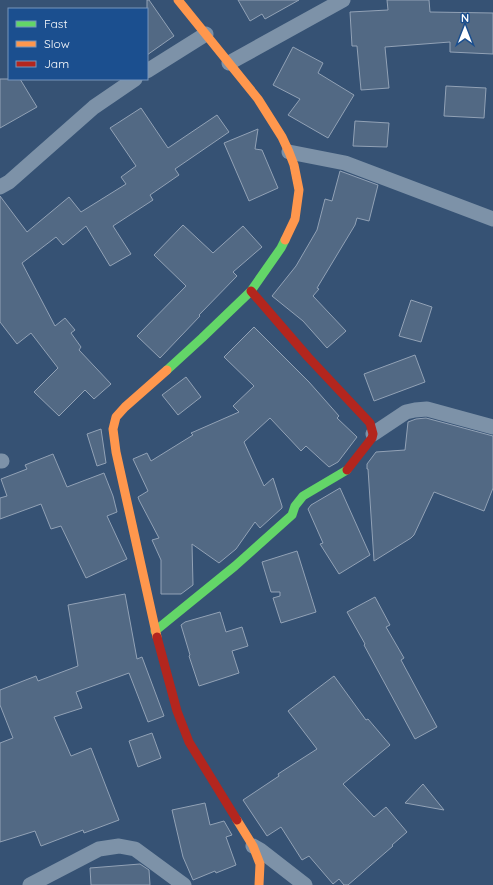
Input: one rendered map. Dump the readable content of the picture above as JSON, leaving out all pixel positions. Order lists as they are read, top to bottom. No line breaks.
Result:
{"legend":["Fast","Slow","Jam"],"north":"top"}
